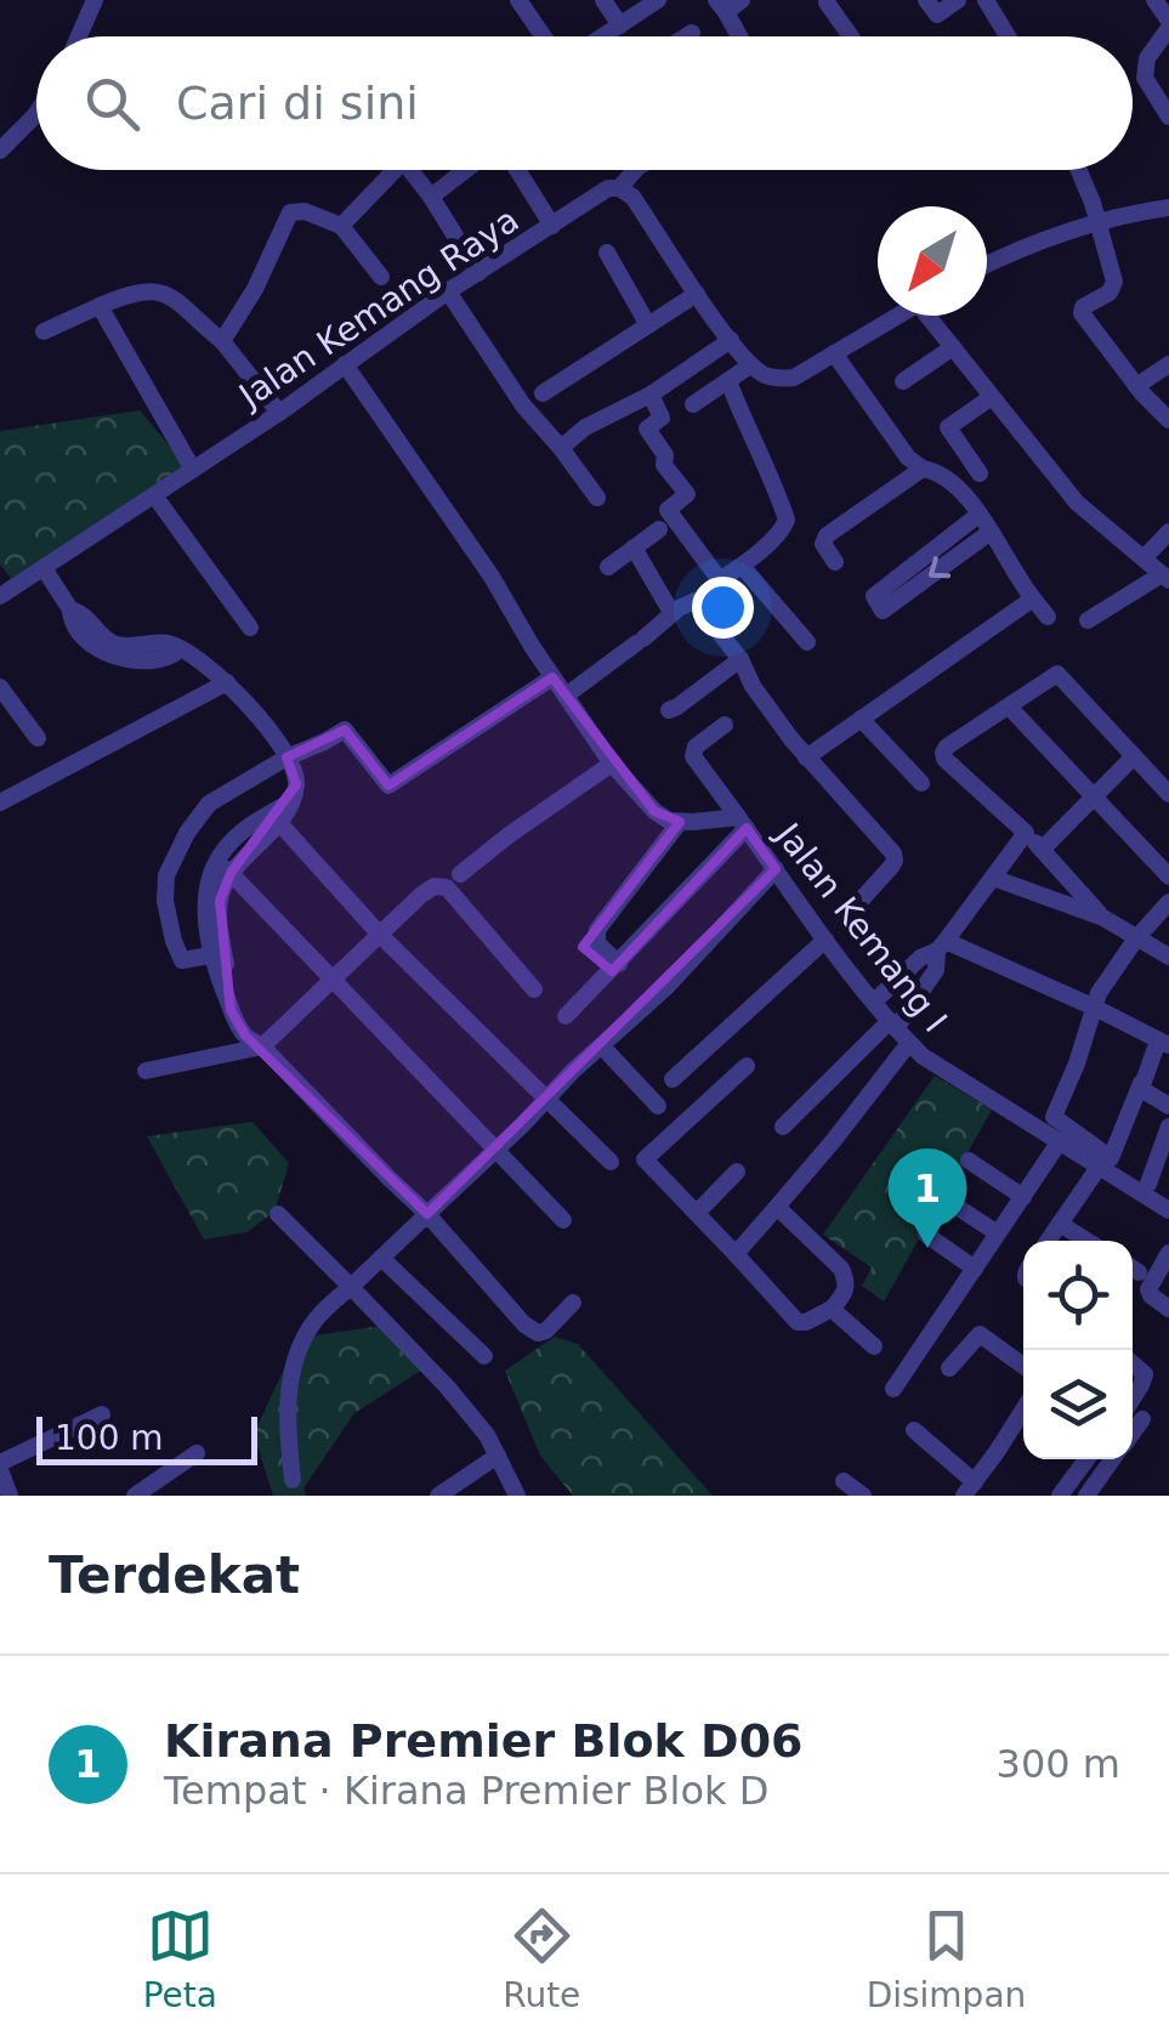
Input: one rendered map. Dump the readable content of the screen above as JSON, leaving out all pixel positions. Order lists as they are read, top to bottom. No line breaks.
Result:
{"streets":{"street":["Jalan Kemang Raya","Jalan Kemang I"]},"scale_bar":"100 m","north":"bottom left","page":{"search":"Cari di sini","pins":"1","scale":"100 m","heading":"Terdekat","list":[{"mark":"1","name":"Kirana Premier Blok D06","note":"Tempat · Kirana Premier Blok D","value":"300 m"}],"nav":["Peta","Rute","Disimpan"]}}
